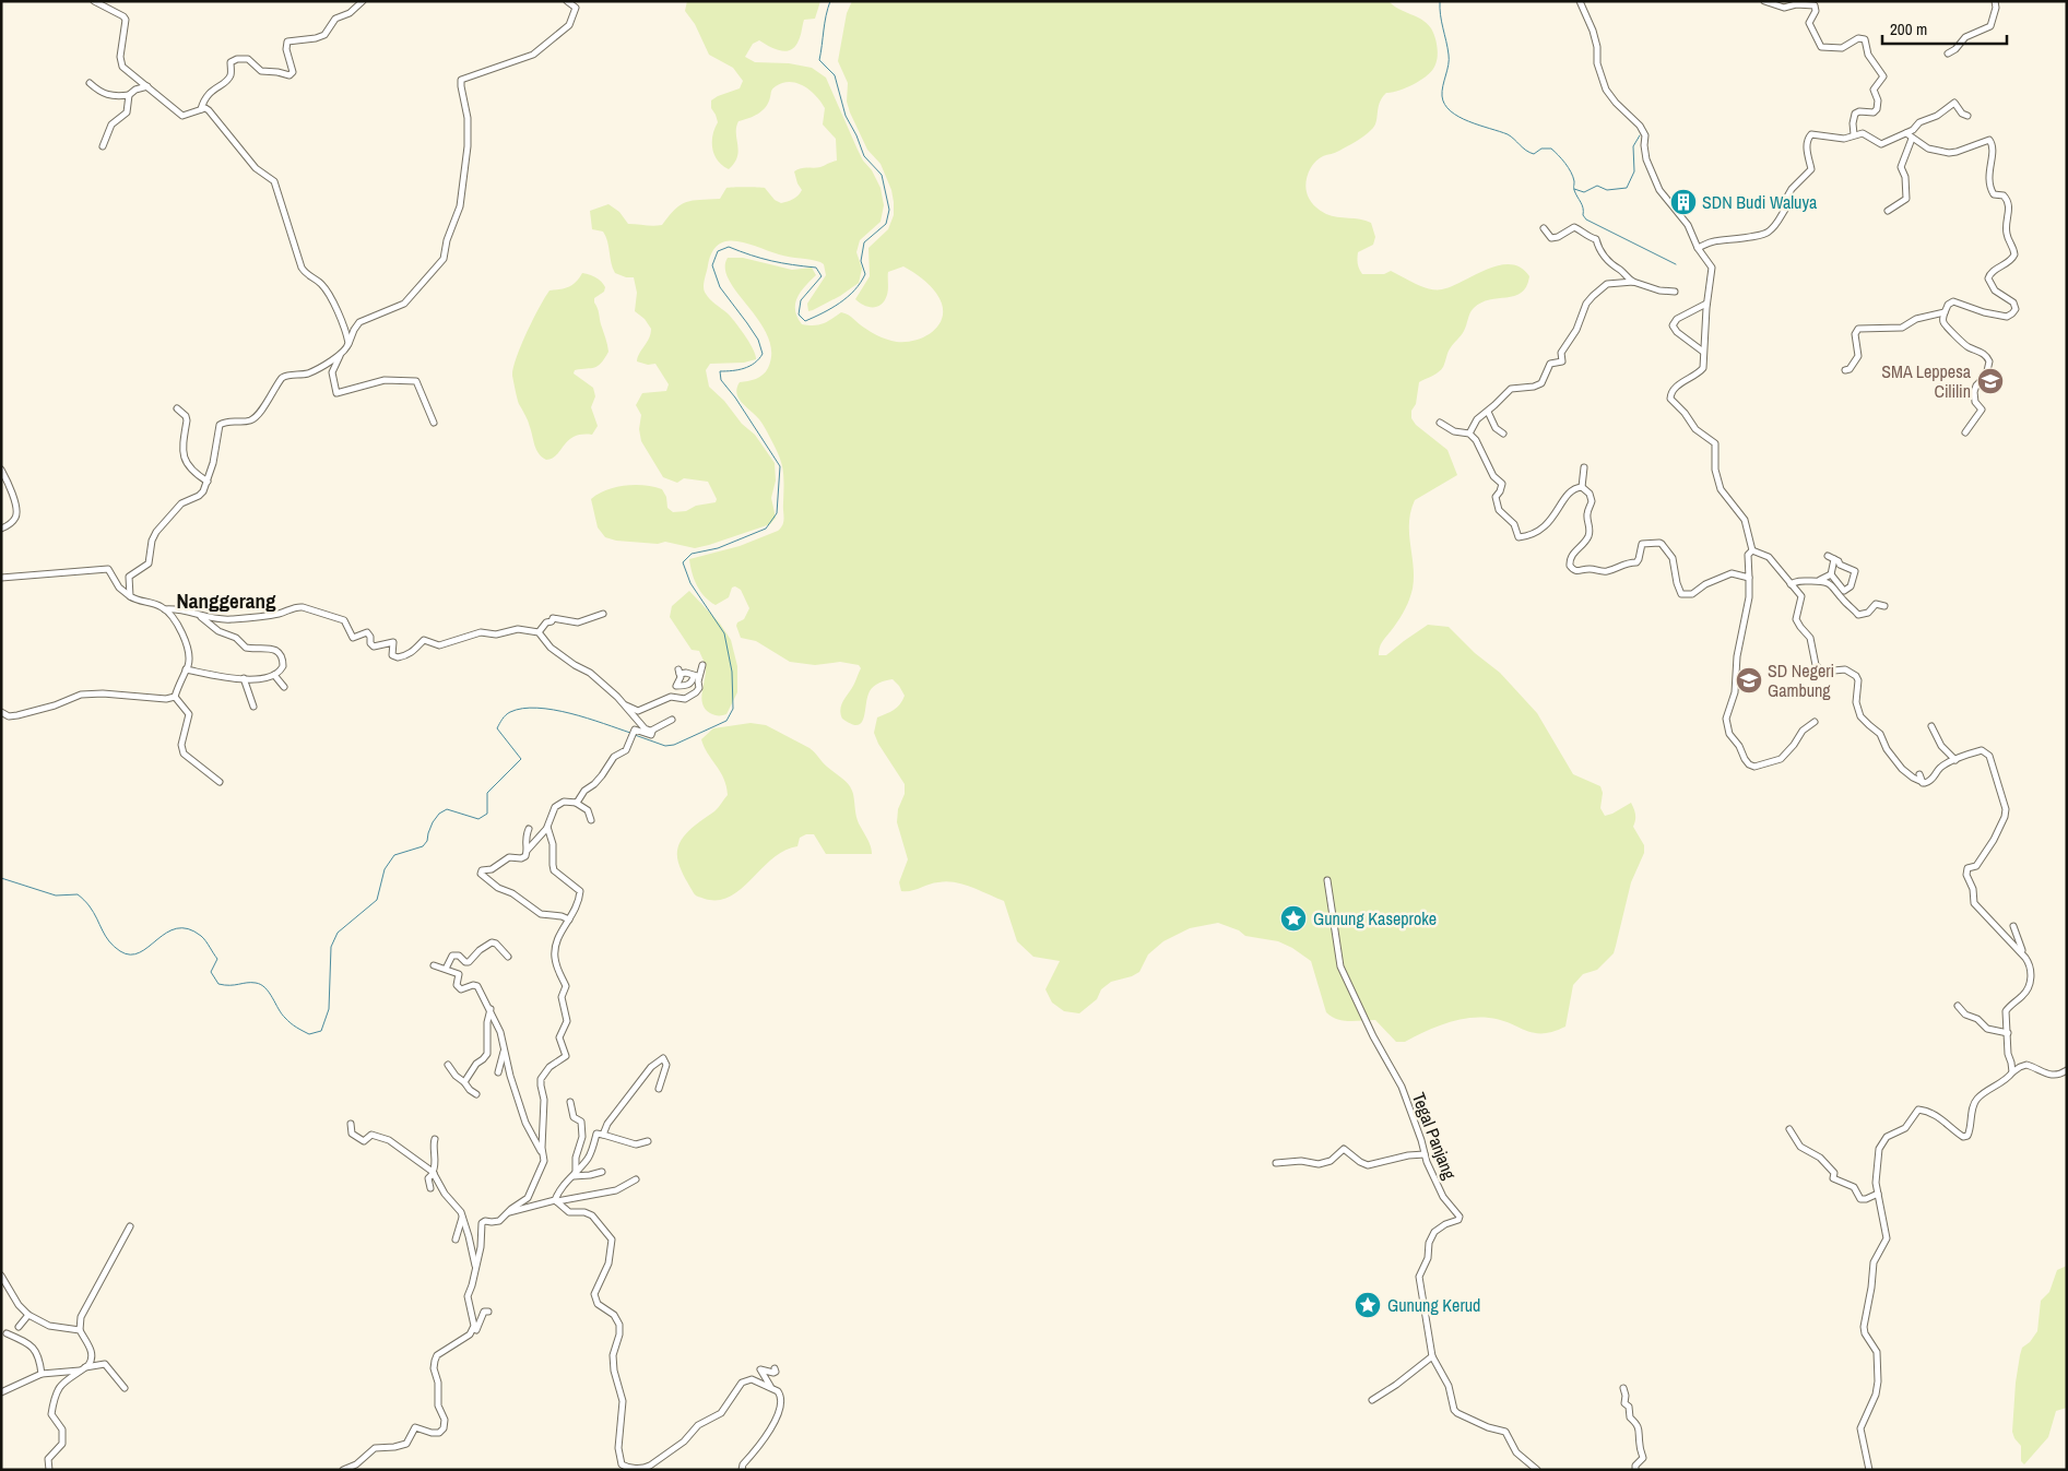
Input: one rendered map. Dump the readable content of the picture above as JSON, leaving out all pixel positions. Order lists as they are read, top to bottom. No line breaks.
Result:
{"streets":{"street":["Tegal Panjang"]},"districts":["Nanggerang"],"places":{"building":["SDN Budi Waluya"],"school or university":["SMA Leppesa Cililin","SD Negeri Gambung"],"place":["Gunung Kaseproke","Gunung Kerud"]},"scale_bar":"200 m"}
